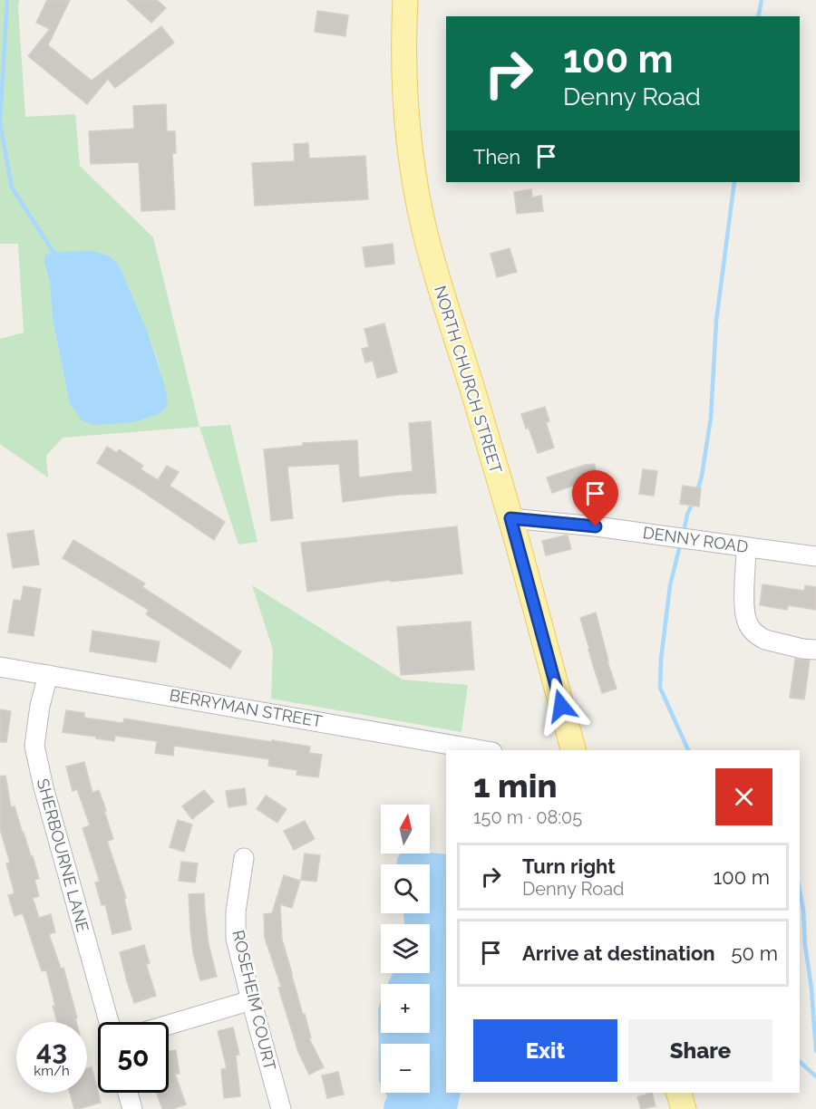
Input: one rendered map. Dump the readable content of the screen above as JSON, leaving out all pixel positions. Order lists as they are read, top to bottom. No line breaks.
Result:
{"streets":{"main road":["NORTH CHURCH STREET"],"street":["DENNY ROAD","BERRYMAN STREET","SHERBOURNE LANE","ROSEHEIM COURT"]},"crossings":[["NORTH CHURCH STREET","DENNY ROAD"],["BERRYMAN STREET","SHERBOURNE LANE"]],"north":"top","page":{"turn":["100 m","Denny Road"],"then":"Then","heading":["1 min","150 m · 08:05"],"map_buttons":["+","−"],"list":[{"name":"Turn right","note":"Denny Road","value":"100 m"},{"name":"Arrive at destination","value":"50 m"}],"buttons":["Exit","Share"],"speed":"43 km/h","limit":"50"}}
